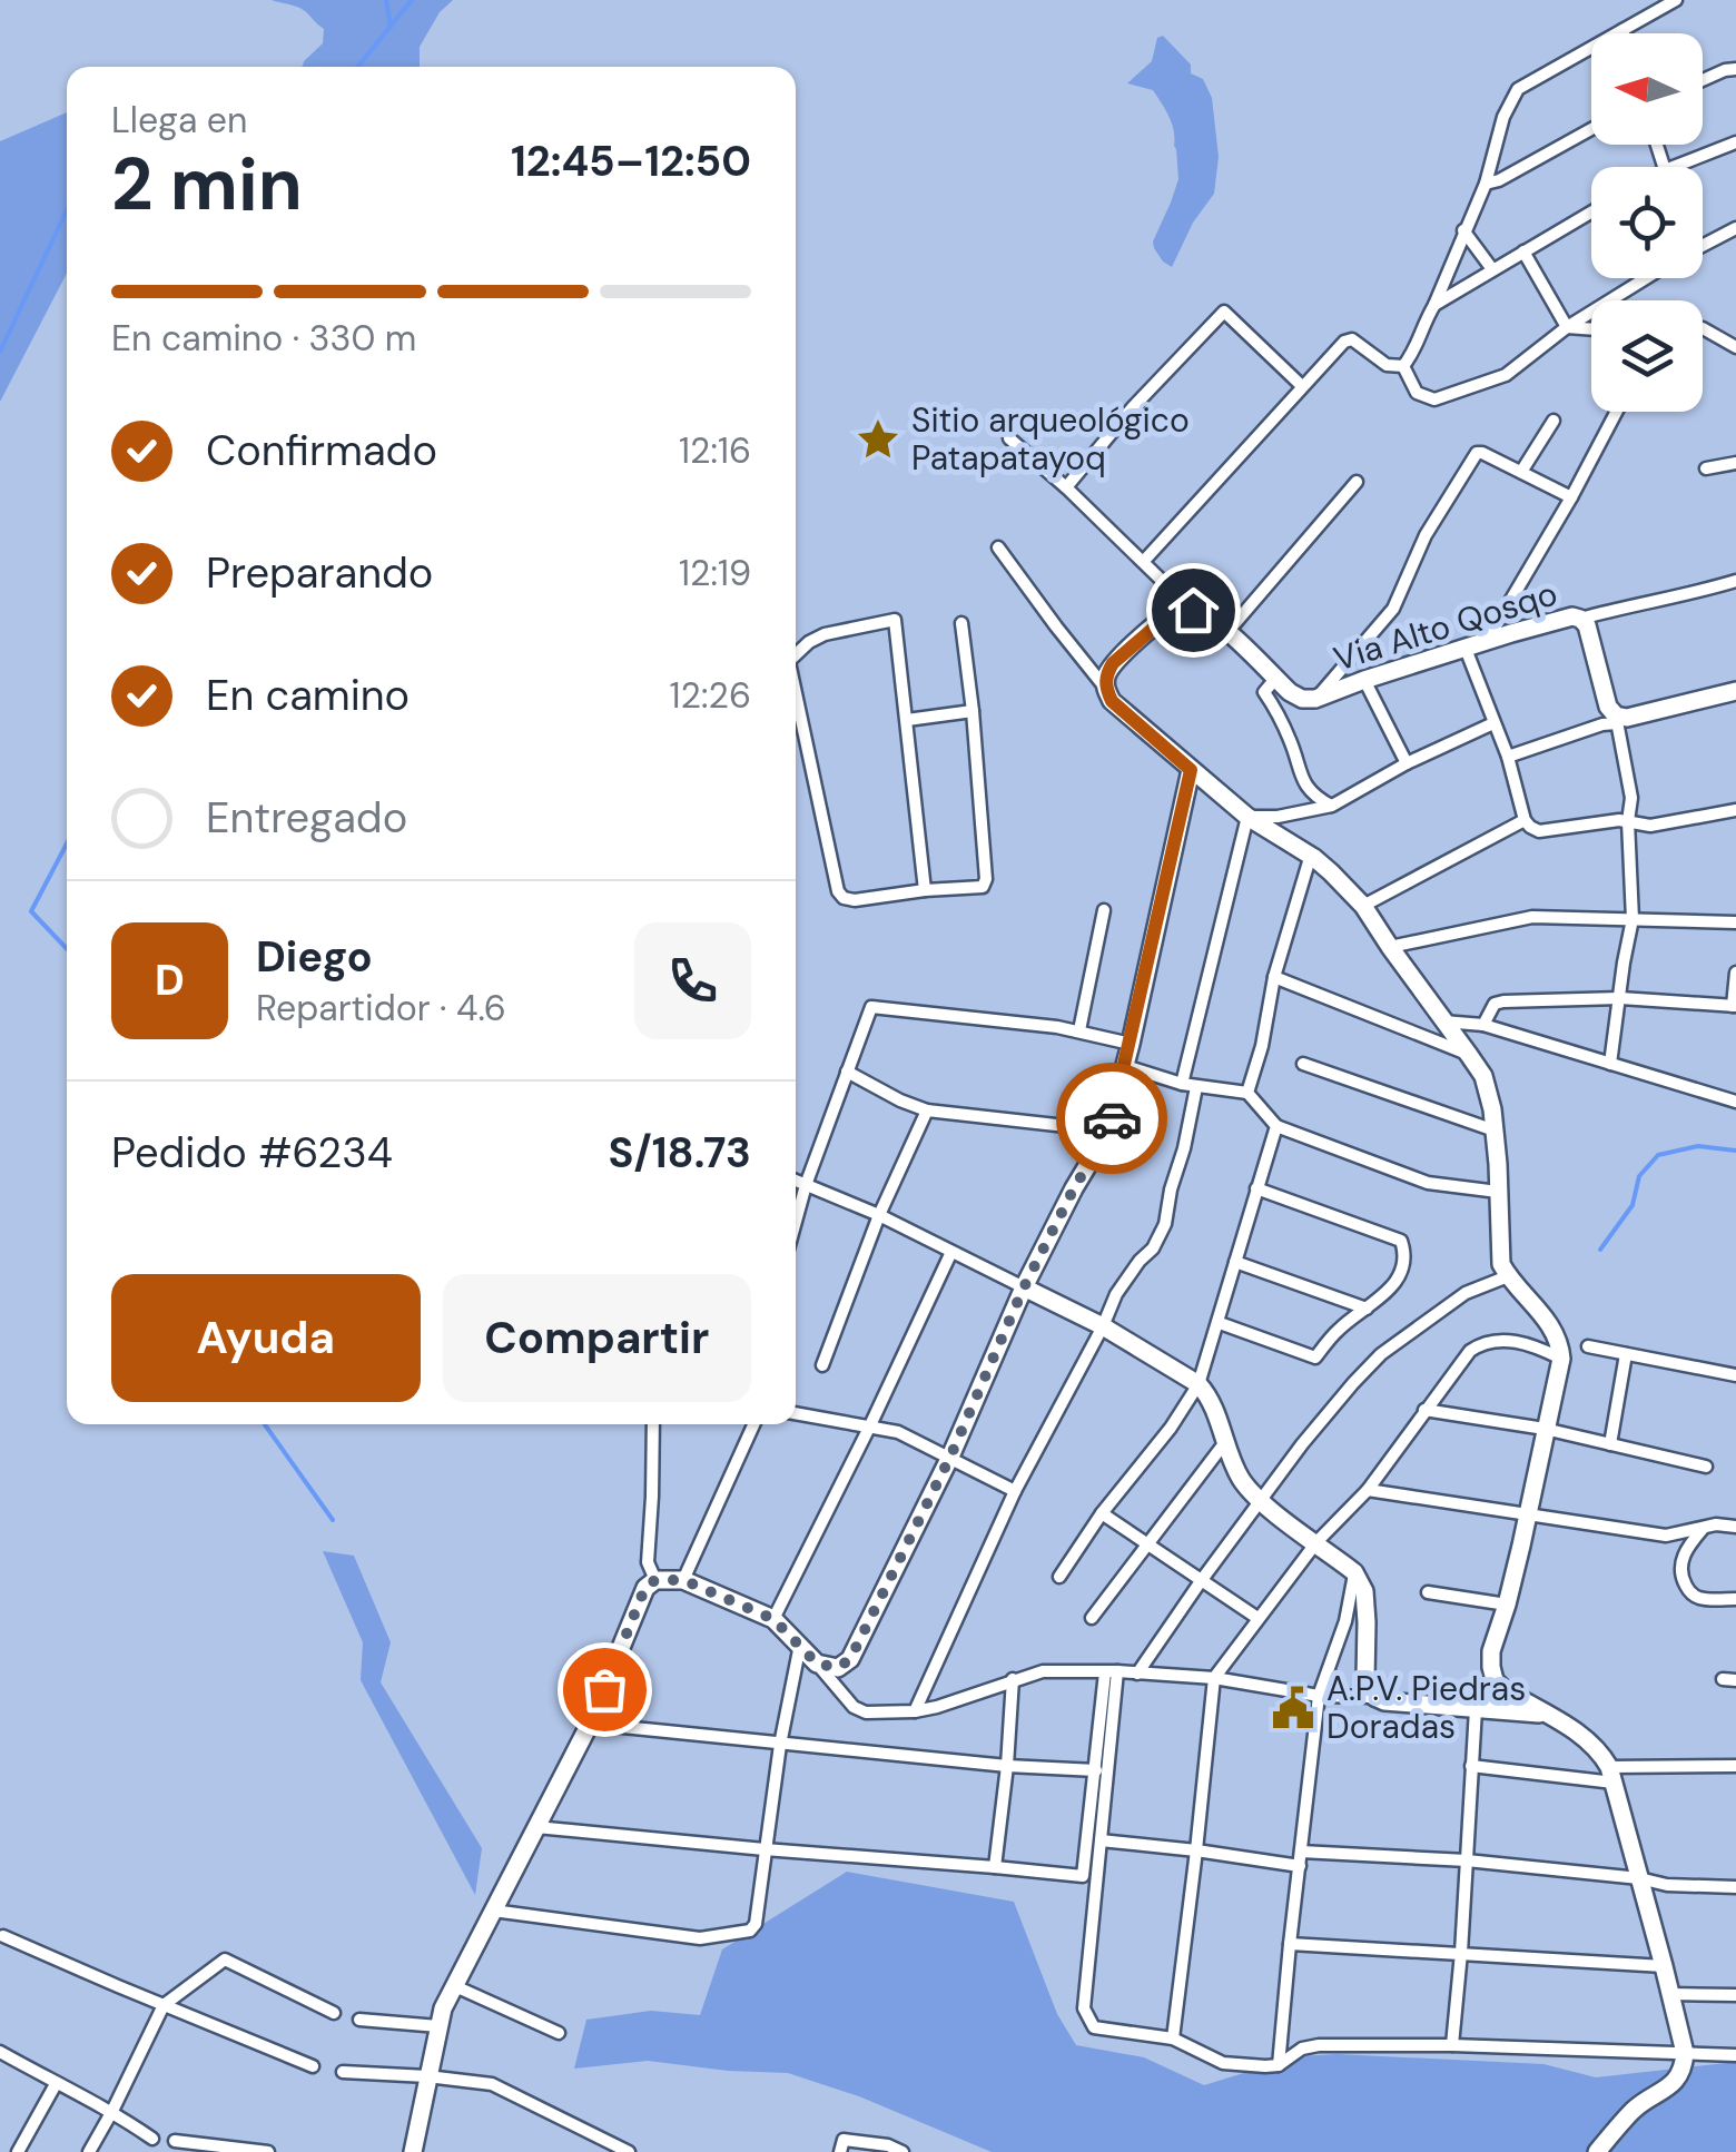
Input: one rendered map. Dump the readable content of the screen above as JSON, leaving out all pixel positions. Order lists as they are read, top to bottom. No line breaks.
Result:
{"streets":{"street":["Via Alto Qosqo"]},"places":{"place":["Sitio arqueológico Patapatayoq"],"public building":["A.P.V. Piedras Doradas"]},"north":"left","page":{"heading":["2 min","Llega en","12:45–12:50"],"panel":["Diego","Repartidor · 4.6","Pedido #6234","S/18.73"],"bar":"En camino · 330 m","list":[["Confirmado","12:16"],["Preparando","12:19"],["En camino","12:26"],"Entregado"],"round":"D","buttons":["Ayuda","Compartir"]}}
